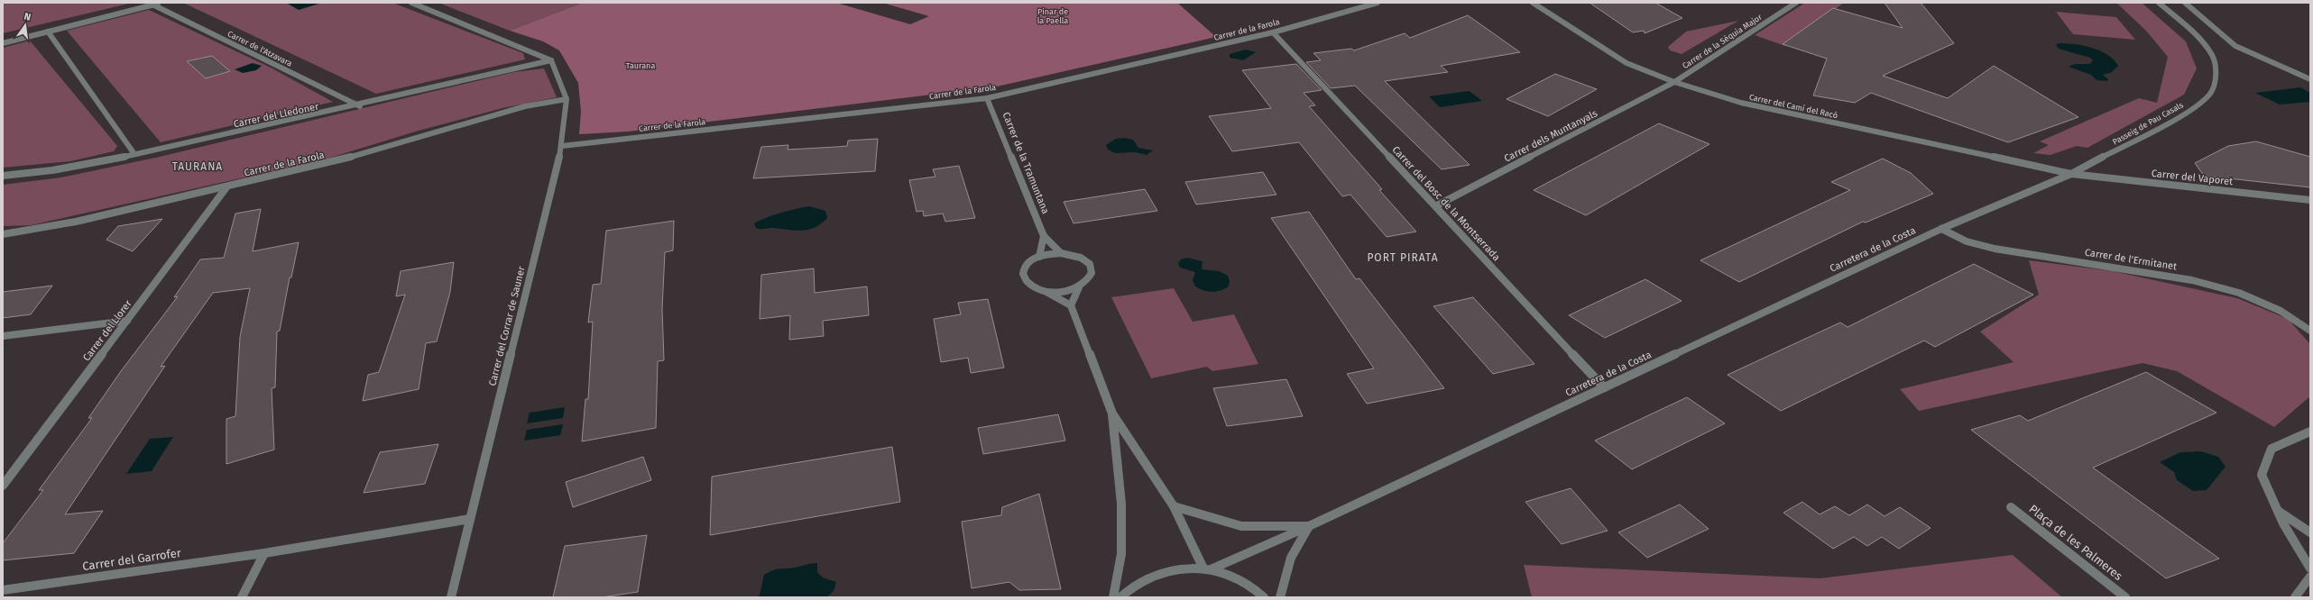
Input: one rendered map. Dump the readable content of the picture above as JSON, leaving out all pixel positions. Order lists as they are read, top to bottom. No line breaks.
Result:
{"streets":{"street":["Carrer de la Farola","Carrer de la Sèquia Major","Carrer de l'Atzavara","Carrer del Camí del Racó","Carrer del Lledoner","Passeig de Pau Casals","Carrer dels Muntanyals","Carrer de la Tramuntana","Carrer del Vaporet","Carrer del Bosc de la Montserrada","Carretera de la Costa","Carrer de l'Ermitanet","Carrer del Corrar de Sauner","Carrer del Llorer","Plaça de les Palmeres","Carrer del Garrofer"]},"crossings":[["Carrer de la Farola","Carrer de la Tramuntana"],["Carrer de la Farola","Carrer del Bosc de la Montserrada"],["Carrer de la Farola","Carrer del Corrar de Sauner"],["Carrer de la Farola","Carrer del Llorer"],["Carrer de la Sèquia Major","Carrer del Camí del Racó"],["Carrer de la Sèquia Major","Carrer dels Muntanyals"],["Carrer de l'Atzavara","Carrer del Lledoner"],["Carrer del Camí del Racó","Passeig de Pau Casals"],["Carrer del Camí del Racó","Carrer dels Muntanyals"],["Carrer del Camí del Racó","Carrer del Vaporet"],["Carrer del Lledoner","Carrer del Corrar de Sauner"],["Passeig de Pau Casals","Carrer del Vaporet"],["Passeig de Pau Casals","Carretera de la Costa"],["Carrer dels Muntanyals","Carrer del Bosc de la Montserrada"],["Carrer del Bosc de la Montserrada","Carretera de la Costa"],["Carretera de la Costa","Carrer de l'Ermitanet"],["Carrer del Corrar de Sauner","Carrer del Garrofer"]],"districts":["TAURANA","PORT PIRATA"],"parks":["Pinar de la Paella","Taurana"],"north":"top"}
